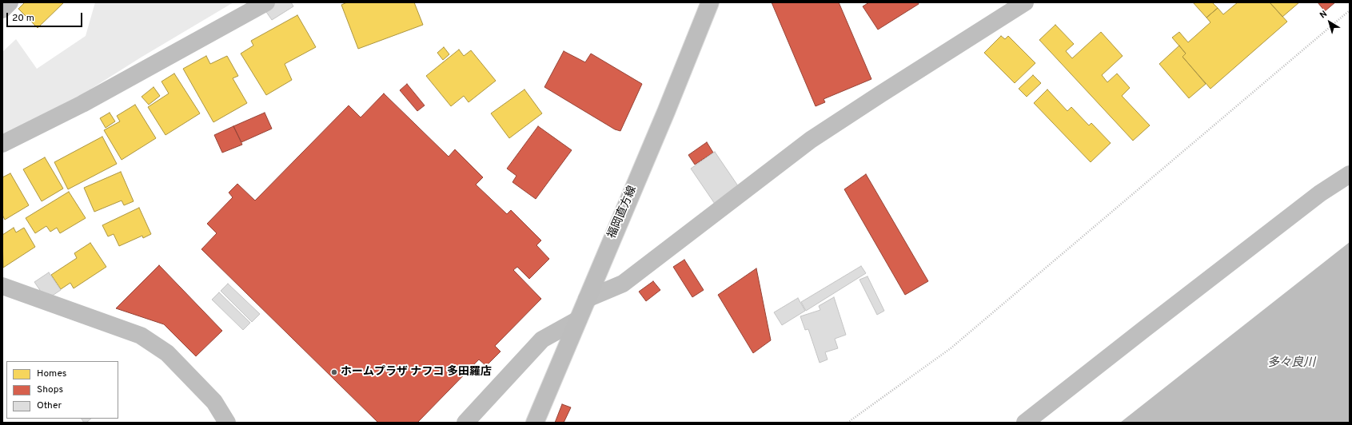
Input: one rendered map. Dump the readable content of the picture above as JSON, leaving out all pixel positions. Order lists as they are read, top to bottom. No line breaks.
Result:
{"streets":{"main road":["福岡直方線"]},"water":["多々良川"],"places":["ホームプラザ ナフコ 多田羅店"],"legend":["Homes","Shops","Other"],"scale_bar":"20 m","north":"top left"}
